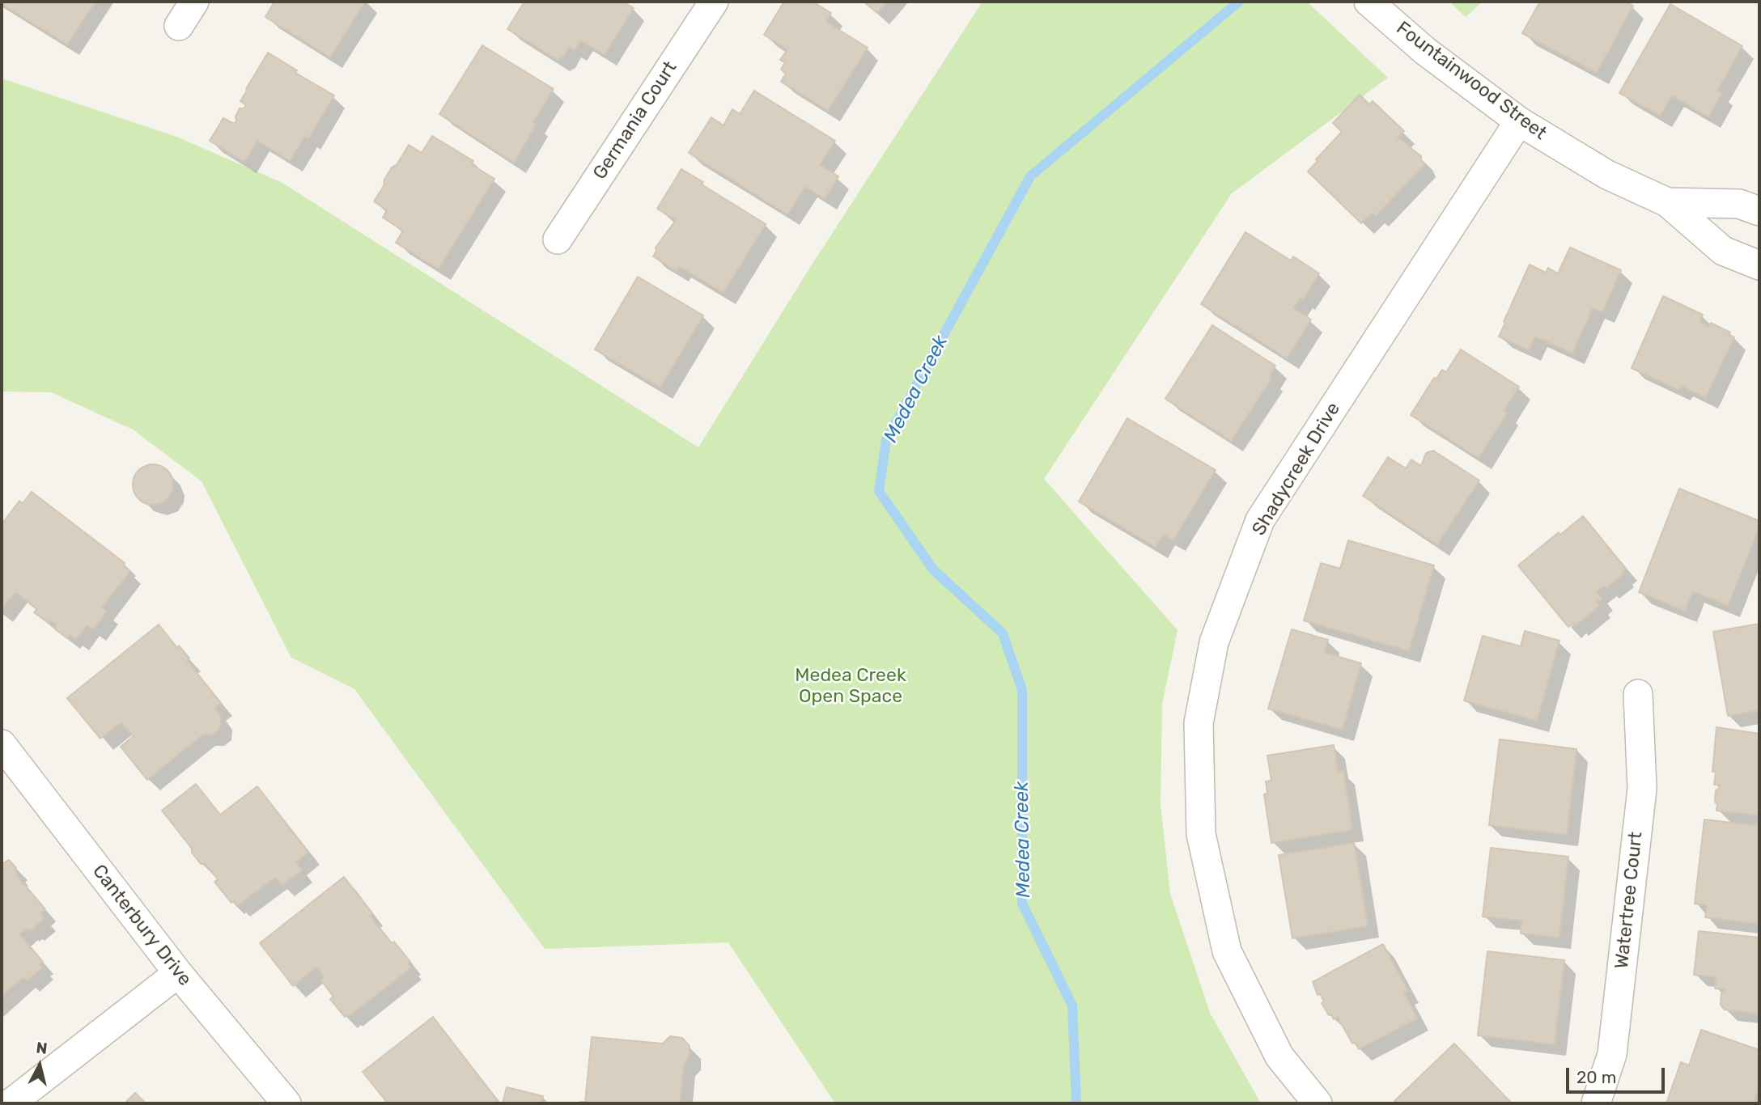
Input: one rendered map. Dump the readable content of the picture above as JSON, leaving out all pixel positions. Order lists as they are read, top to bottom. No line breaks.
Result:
{"streets":{"street":["Fountainwood Street","Germania Court","Shadycreek Drive","Watertree Court","Canterbury Drive"]},"crossings":[["Fountainwood Street","Shadycreek Drive"]],"water":["Medea Creek"],"parks":["Medea Creek Open Space"],"scale_bar":"20 m","north":"top"}
